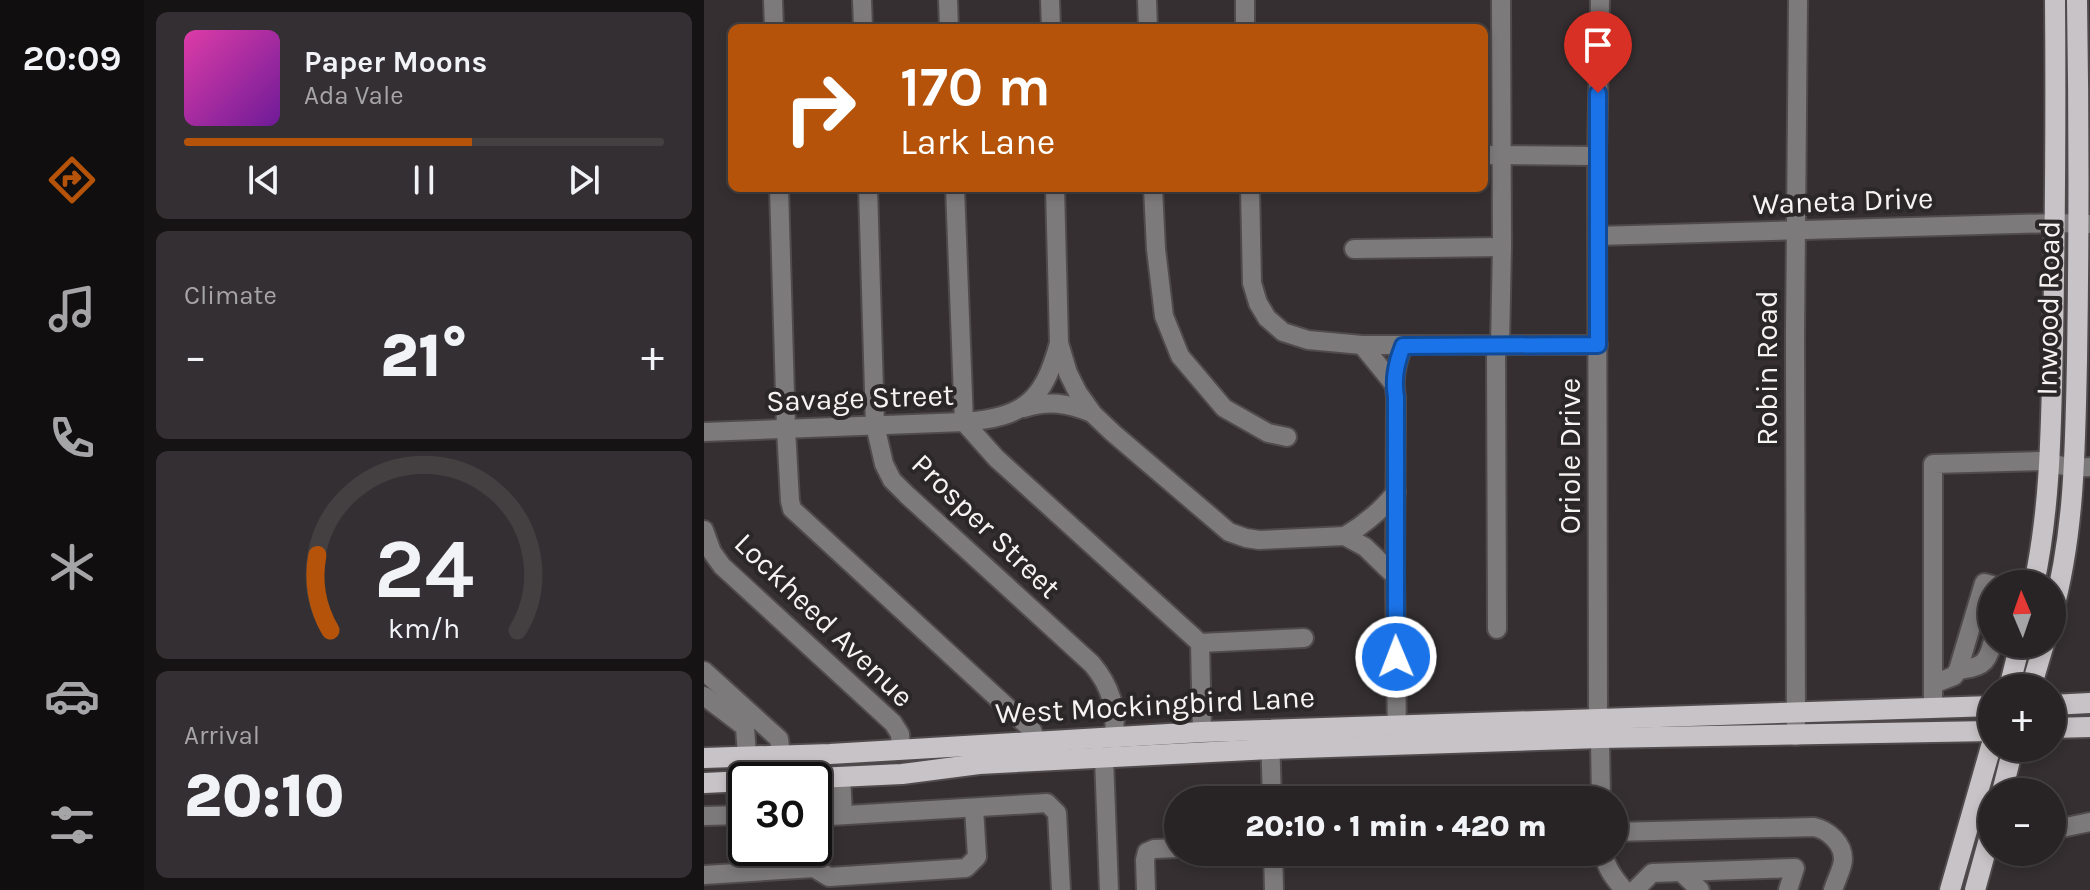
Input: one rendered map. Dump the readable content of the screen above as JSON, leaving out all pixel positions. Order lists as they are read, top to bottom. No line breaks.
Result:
{"streets":{"main road":["Inwood Road","West Mockingbird Lane"],"street":["Waneta Drive","Robin Road","Savage Street","Oriole Drive","Prosper Street","Lockheed Avenue"]},"crossings":[["Waneta Drive","Inwood Road"],["Waneta Drive","Robin Road"],["Waneta Drive","Oriole Drive"],["Robin Road","West Mockingbird Lane"],["Savage Street","Prosper Street"],["Oriole Drive","West Mockingbird Lane"],["Prosper Street","West Mockingbird Lane"],["Lockheed Avenue","West Mockingbird Lane"]],"north":"top","page":{"tabs":"20:09","turn":["170 m","Lark Lane"],"song":["Paper Moons","Ada Vale"],"tile":["Climate",["Arrival","20:10"]],"heat":["−","21°","+"],"map_buttons":["+","−"],"limit":"30","trip":"20:10 · 1 min · 420 m","gauge":["24","km/h"]}}
